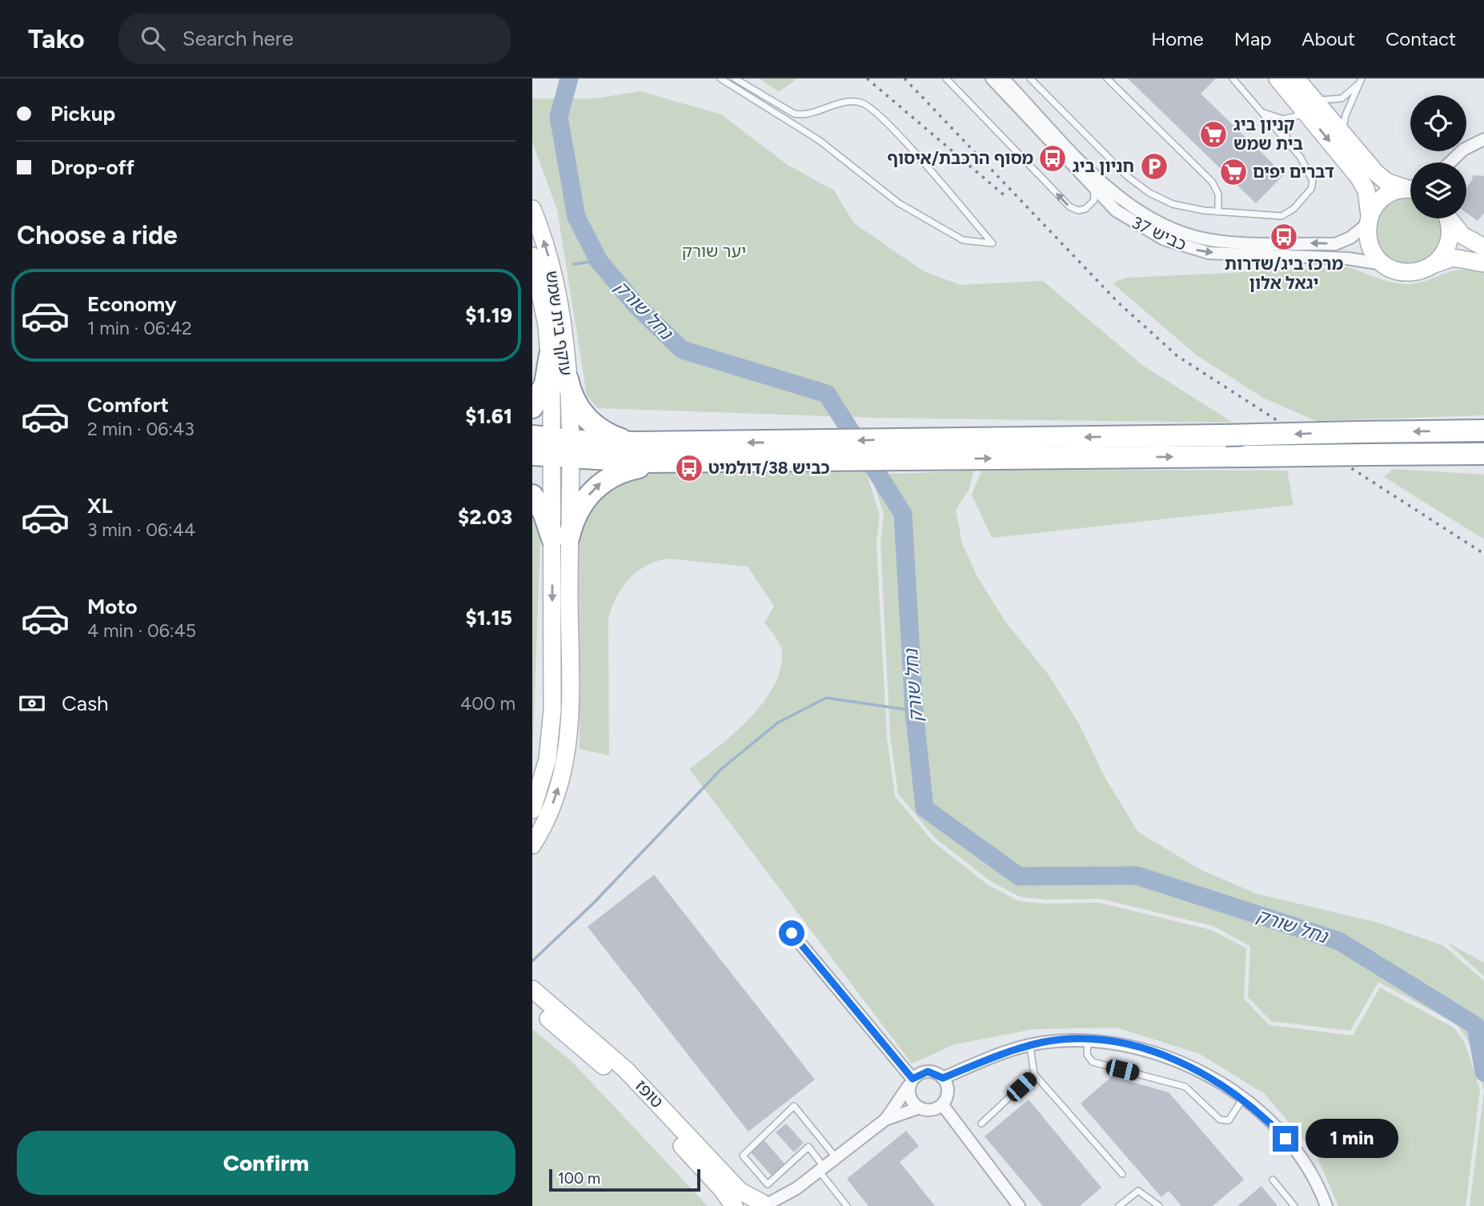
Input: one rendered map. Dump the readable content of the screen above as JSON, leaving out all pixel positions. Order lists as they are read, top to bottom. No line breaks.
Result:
{"streets":{"street":["כביש 37","עוקף בית שמש","טופז"]},"water":["נחל שורק"],"parks":["יער שורק"],"places":{"supermarket":["קניון ביג בית שמש","דברים יפים"],"bus stop":["מסוף הרכבת/איסוף","מרכז ביג/שדרות יגאל אלון","כביש 38/דולמיט"],"parking":["חניון ביג"]},"scale_bar":"100 m","page":{"header":"Tako","search":"Search here","nav":["Home","Map","About","Contact"],"banner":["Pickup","Drop-off"],"heading":"Choose a ride","list":[{"name":"Economy","note":"1 min · 06:42","value":"$1.19"},{"name":"Comfort","note":"2 min · 06:43","value":"$1.61"},{"name":"XL","note":"3 min · 06:44","value":"$2.03"},{"name":"Moto","note":"4 min · 06:45","value":"$1.15"}],"pay":["Cash","400 m"],"bubble":"1 min","buttons":"Confirm","scale":"100 m"}}
